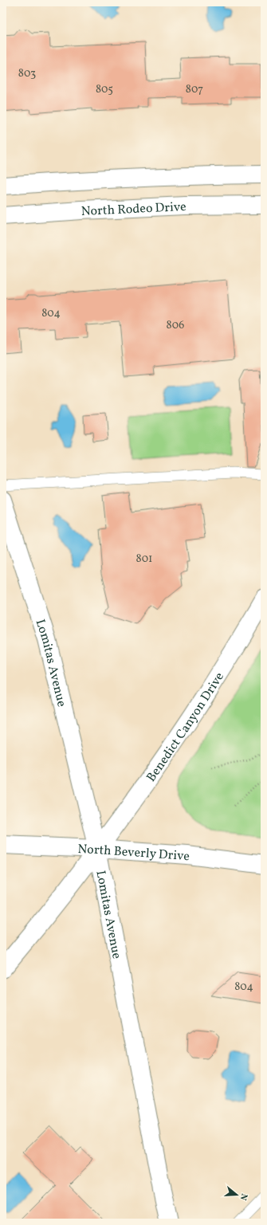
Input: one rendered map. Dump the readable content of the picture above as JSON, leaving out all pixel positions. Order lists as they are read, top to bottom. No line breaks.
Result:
{"streets":{"street":["North Rodeo Drive","Lomitas Avenue","Benedict Canyon Drive","North Beverly Drive"]},"crossings":[["Lomitas Avenue","Benedict Canyon Drive"],["Lomitas Avenue","North Beverly Drive"],["Benedict Canyon Drive","North Beverly Drive"]],"house_numbers":["803","805","807","804","806","801","804"],"north":"right"}
